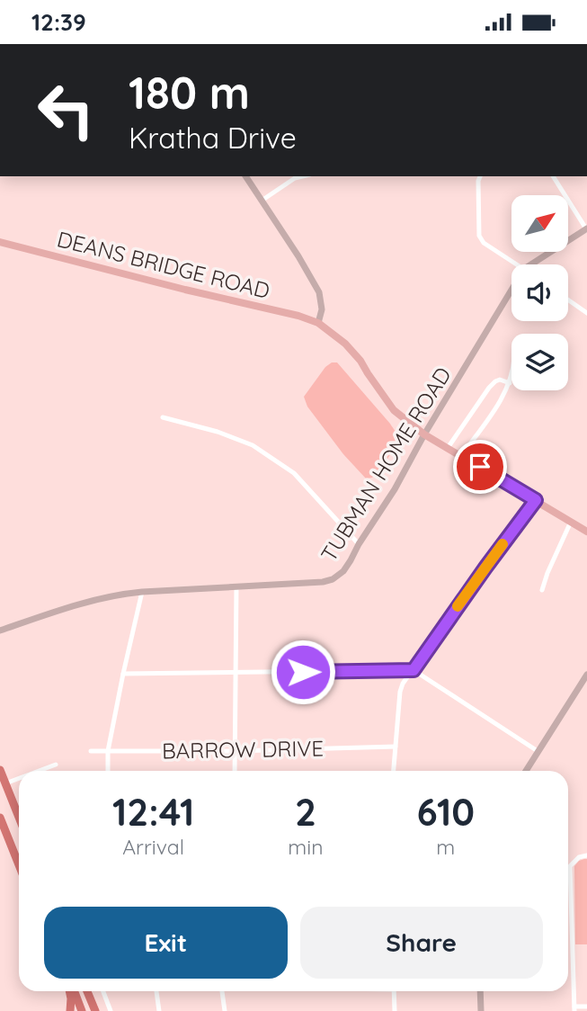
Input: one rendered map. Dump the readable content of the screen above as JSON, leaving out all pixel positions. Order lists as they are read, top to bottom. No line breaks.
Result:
{"streets":{"main road":["DEANS BRIDGE ROAD"],"street":["TUBMAN HOME ROAD","BARROW DRIVE"]},"crossings":[["DEANS BRIDGE ROAD","TUBMAN HOME ROAD"]],"north":"top right","page":{"status":"12:39","turn":["180 m","Kratha Drive"],"eta":["12:41","Arrival","2","min","610","m"],"buttons":["Exit","Share"]}}
